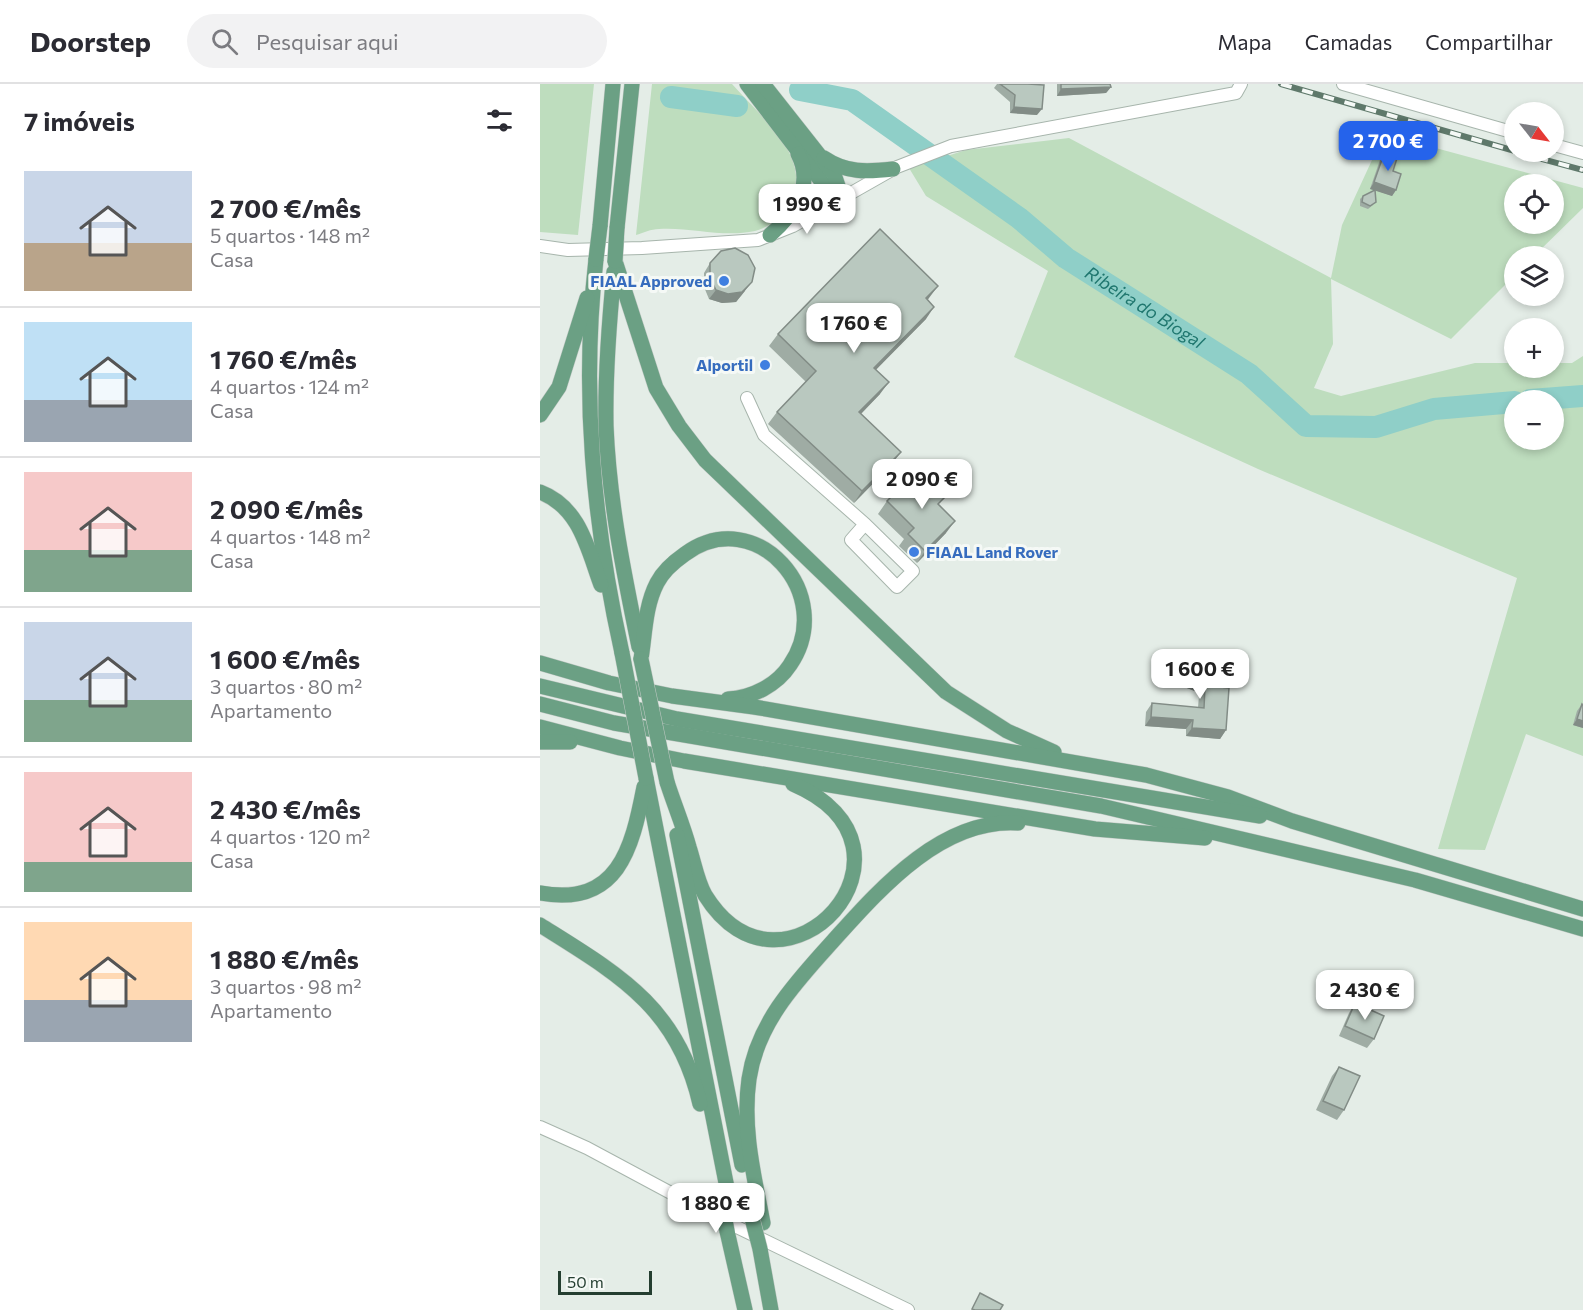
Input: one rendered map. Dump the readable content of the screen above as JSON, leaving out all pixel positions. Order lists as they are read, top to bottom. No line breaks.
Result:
{"water":["Ribeira do Biogal"],"places":["FIAAL Approved","Alportil","FIAAL Land Rover"],"scale_bar":"50 m","north":"bottom right","page":{"header":"Doorstep","search":"Pesquisar aqui","nav":["Mapa","Camadas","Compartilhar"],"heading":"7 imóveis","map_buttons":["+","−"],"price":["2 700 €","1 990 €","1 760 €","2 090 €","1 600 €","2 430 €","1 880 €"],"list":[{"name":"2 700 €/mês","note":"5 quartos · 148 m² · Casa"},{"name":"1 760 €/mês","note":"4 quartos · 124 m² · Casa"},{"name":"2 090 €/mês","note":"4 quartos · 148 m² · Casa"},{"name":"1 600 €/mês","note":"3 quartos · 80 m² · Apartamento"},{"name":"2 430 €/mês","note":"4 quartos · 120 m² · Casa"},{"name":"1 880 €/mês","note":"3 quartos · 98 m² · Apartamento"}],"scale":"50 m"}}
